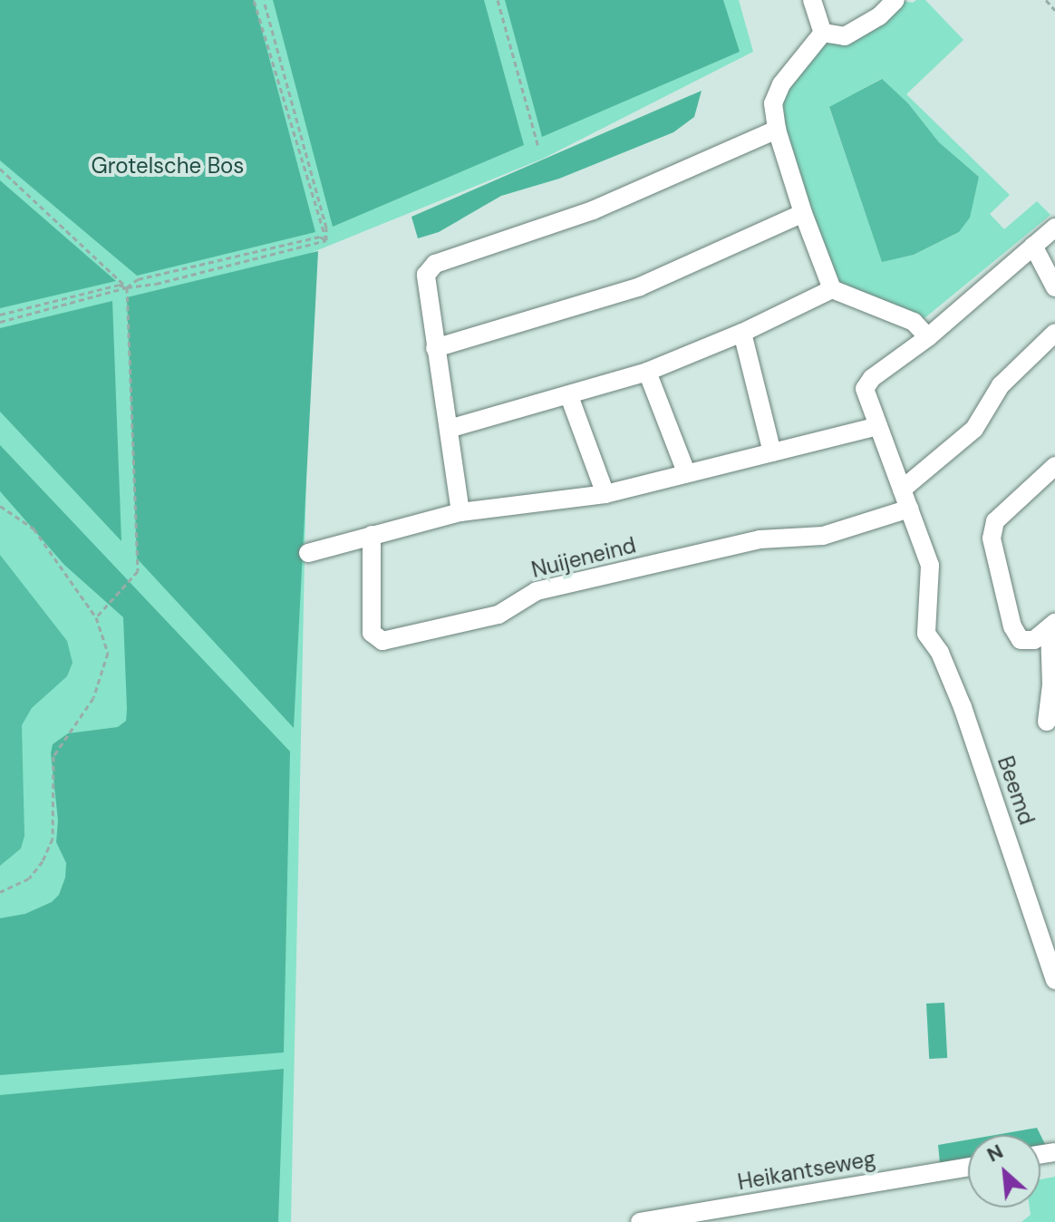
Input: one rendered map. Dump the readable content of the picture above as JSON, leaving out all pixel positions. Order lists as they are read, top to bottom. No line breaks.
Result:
{"streets":{"street":["Nuijeneind","Beemd","Heikantseweg"]},"crossings":[["Nuijeneind","Beemd"]],"parks":["Grotelsche Bos"],"north":"top left"}
